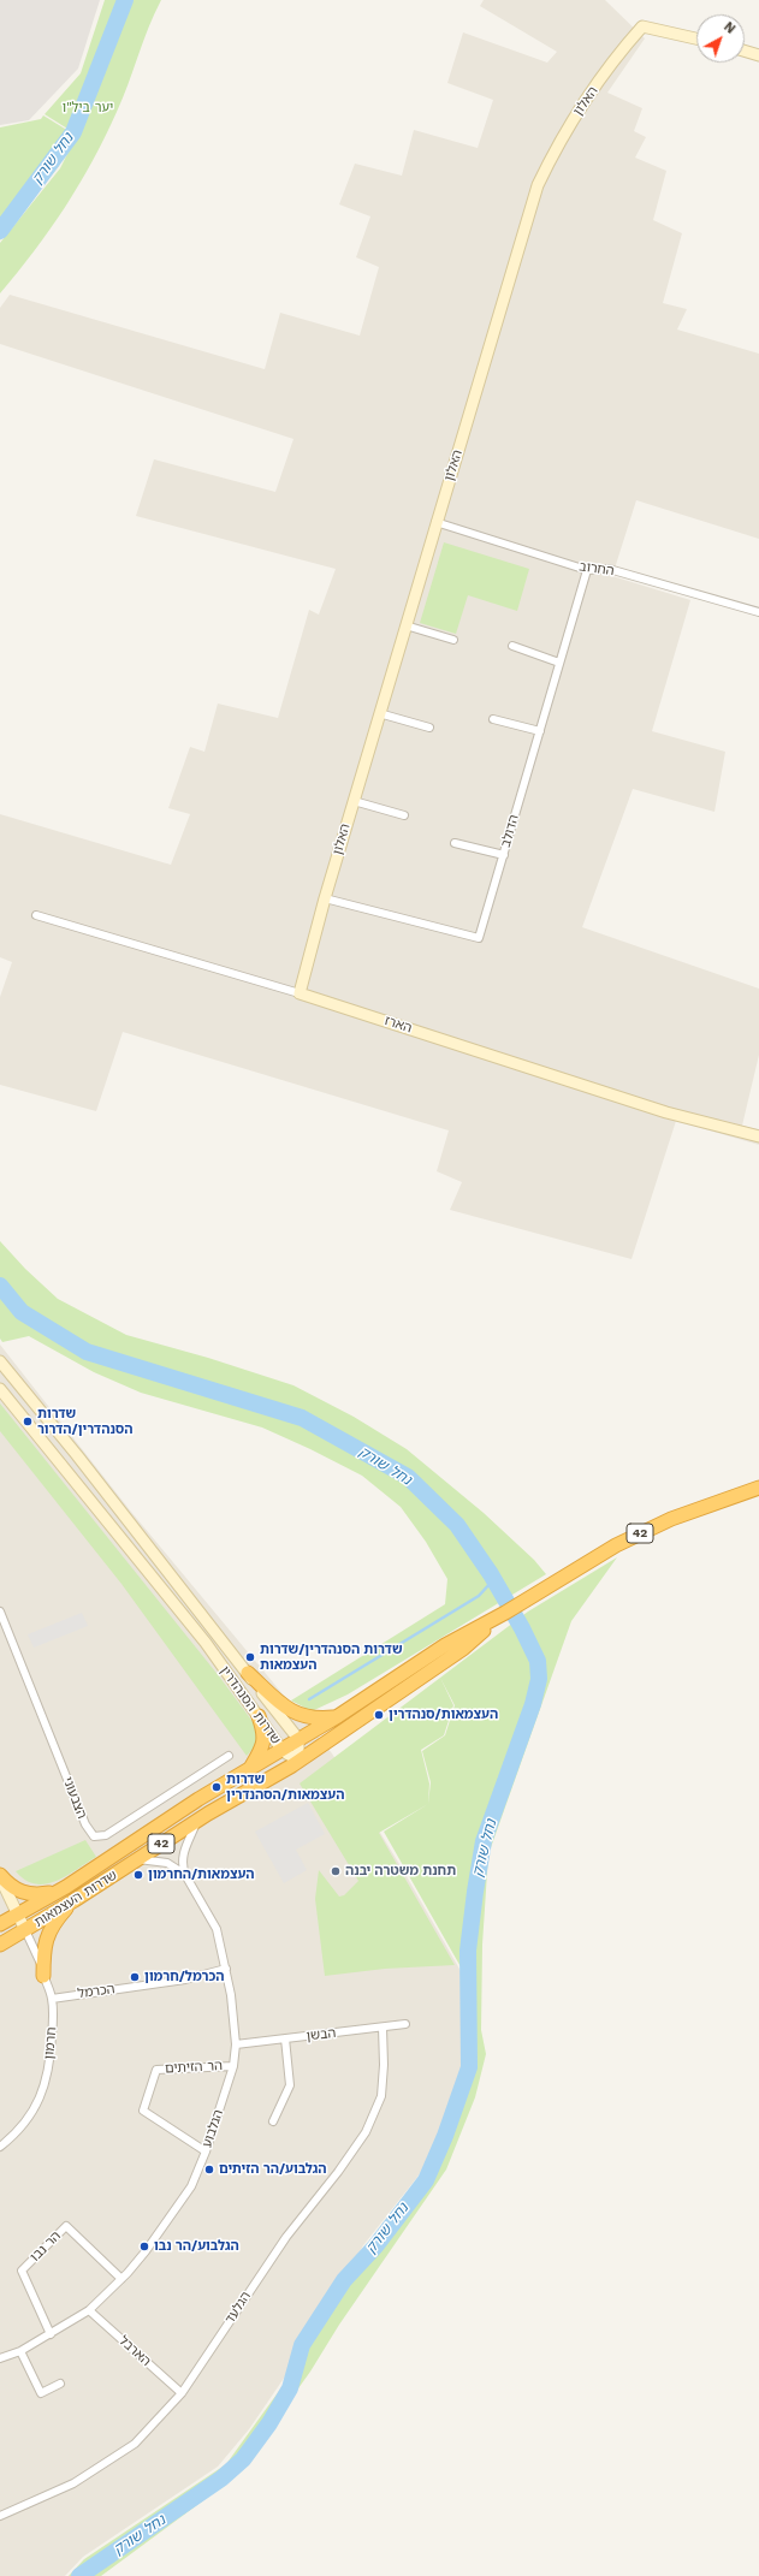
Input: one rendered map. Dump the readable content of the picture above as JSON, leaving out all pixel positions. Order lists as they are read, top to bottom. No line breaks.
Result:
{"streets":{"highway":["42","שדרות העצמאות"],"street":["האלון","החרוב","הדולב","הארז","שדרות הסנהדרין","הצבעוני","הכרמל","הבשן","חרמון","הר הזיתים","הגלבוע","הר נבו","הגלעד","הארבל"]},"crossings":[["האלון","החרוב"],["האלון","הדולב"],["האלון","הארז"],["החרוב","הדולב"],["42","שדרות הסנהדרין"],["42","שדרות העצמאות"],["שדרות הסנהדרין","שדרות העצמאות"],["שדרות העצמאות","חרמון"],["שדרות העצמאות","הגלבוע"],["הכרמל","חרמון"],["הכרמל","הגלבוע"],["הבשן","הגלבוע"],["הבשן","הגלעד"],["הר הזיתים","הגלבוע"],["הגלבוע","הר נבו"],["הגלבוע","הארבל"],["הגלעד","הארבל"]],"water":["נחל שורק"],"parks":["יער ביל\"ו"],"places":["שדרות הסנהדרין/הדרור","שדרות הסנהדרין/שדרות העצמאות","העצמאות/סנהדרין","שדרות העצמאות/הסהנדרין","תחנת משטרה יבנה","העצמאות/החרמון","הכרמל/חרמון","הגלבוע/הר הזיתים","הגלבוע/הר נבו"],"north":"top right"}
